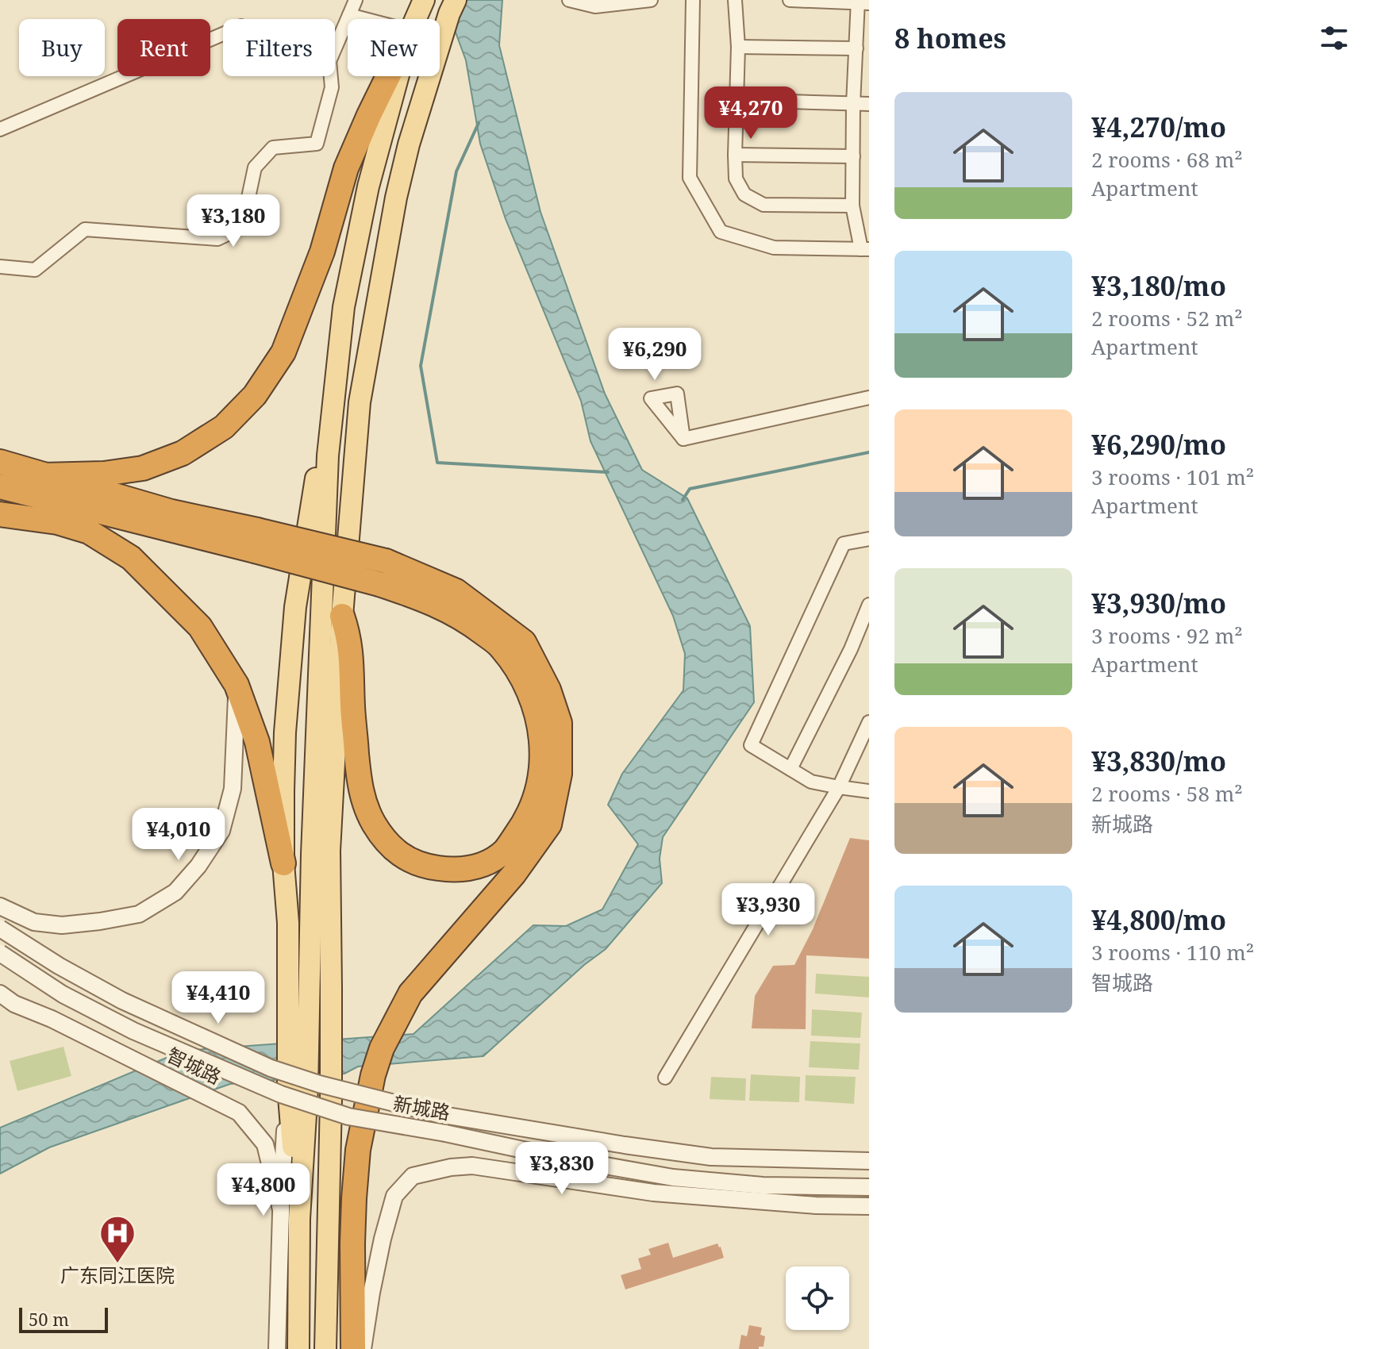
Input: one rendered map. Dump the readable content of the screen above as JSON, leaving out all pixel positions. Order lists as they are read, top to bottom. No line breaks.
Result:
{"streets":{"street":["智城路","新城路"]},"places":{"hospital":["广东同江医院"]},"scale_bar":"50 m","page":{"heading":"8 homes","chip":["Buy","Rent","Filters","New"],"list":[{"name":"¥4,270/mo","note":"2 rooms · 68 m² · Apartment"},{"name":"¥3,180/mo","note":"2 rooms · 52 m² · Apartment"},{"name":"¥6,290/mo","note":"3 rooms · 101 m² · Apartment"},{"name":"¥3,930/mo","note":"3 rooms · 92 m² · Apartment"},{"name":"¥3,830/mo","note":"2 rooms · 58 m² · 新城路"},{"name":"¥4,800/mo","note":"3 rooms · 110 m² · 智城路"}],"price":["¥4,270","¥3,180","¥6,290","¥4,010","¥3,930","¥4,410","¥3,830","¥4,800"],"scale":"50 m"}}
